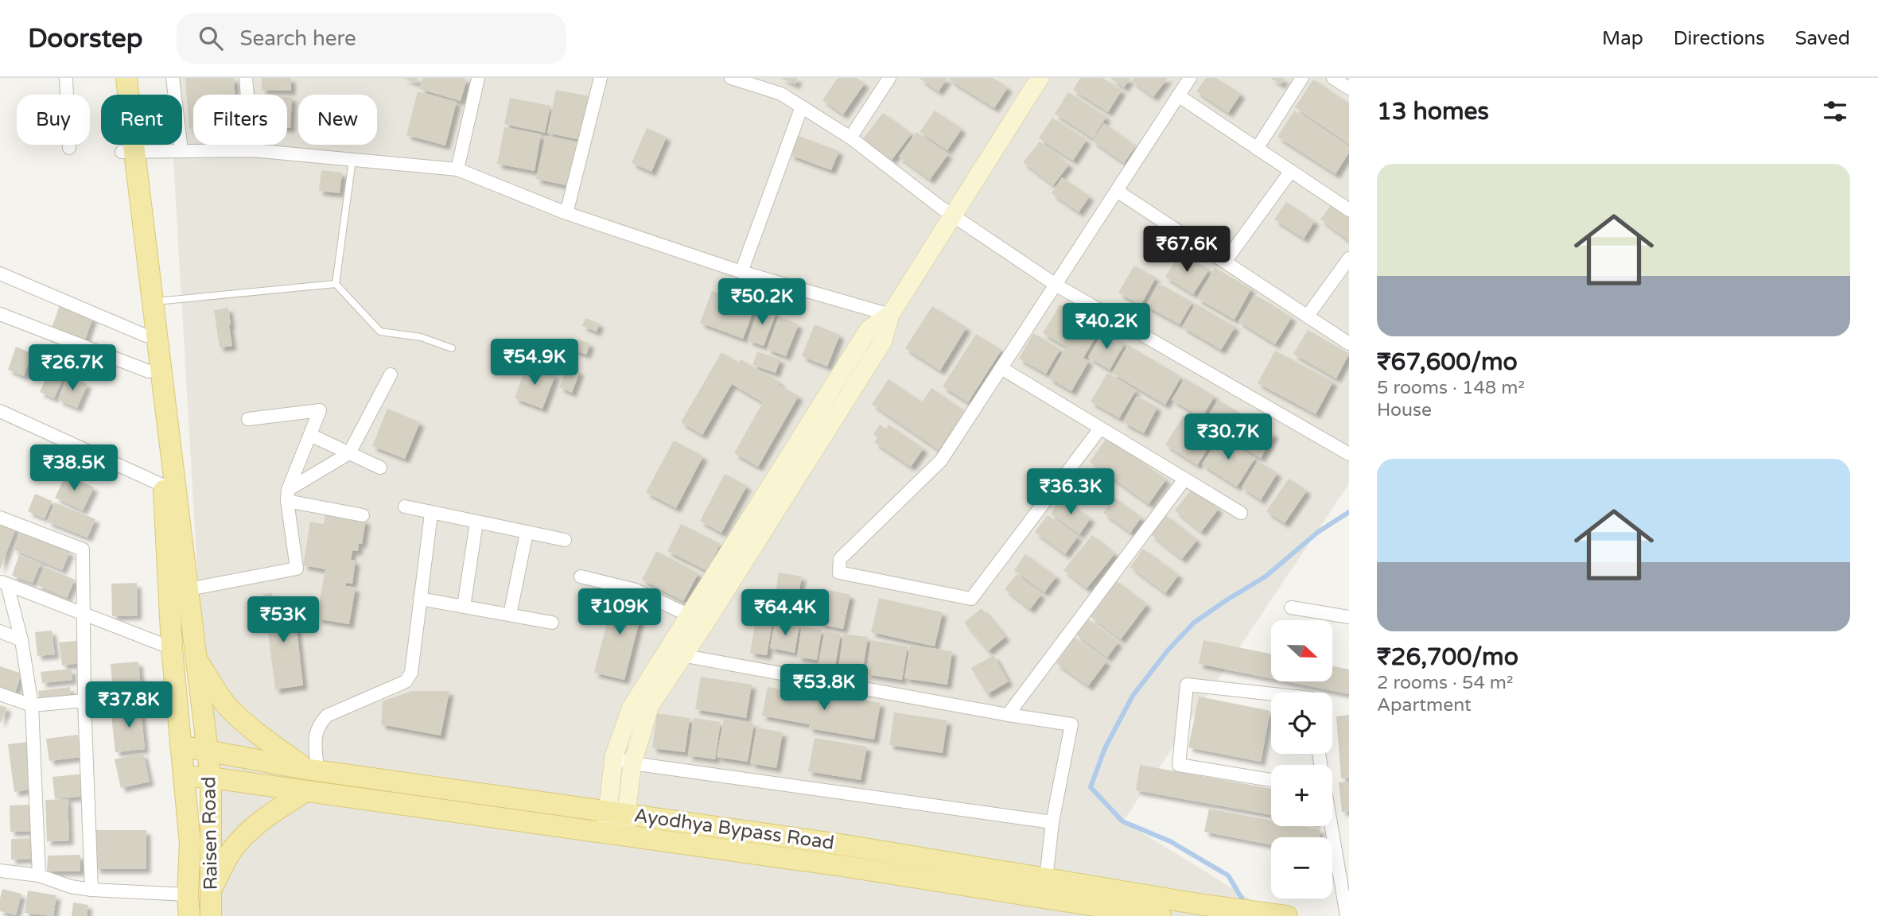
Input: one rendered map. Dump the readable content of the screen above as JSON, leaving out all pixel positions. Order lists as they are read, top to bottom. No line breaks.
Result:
{"streets":{"main road":["Ayodhya Bypass Road","Raisen Road"]},"crossings":[["Ayodhya Bypass Road","Raisen Road"]],"north":"right","page":{"header":"Doorstep","search":"Search here","nav":["Map","Directions","Saved"],"heading":"13 homes","chip":["Buy","Rent","Filters","New"],"list":[{"name":"₹67,600/mo","note":"5 rooms · 148 m² · House"},{"name":"₹26,700/mo","note":"2 rooms · 54 m² · Apartment"}],"price":["₹67.6K","₹50.2K","₹40.2K","₹54.9K","₹26.7K","₹30.7K","₹38.5K","₹36.3K","₹109K","₹64.4K","₹53K","₹53.8K","₹37.8K"],"map_buttons":["+","−"]}}
